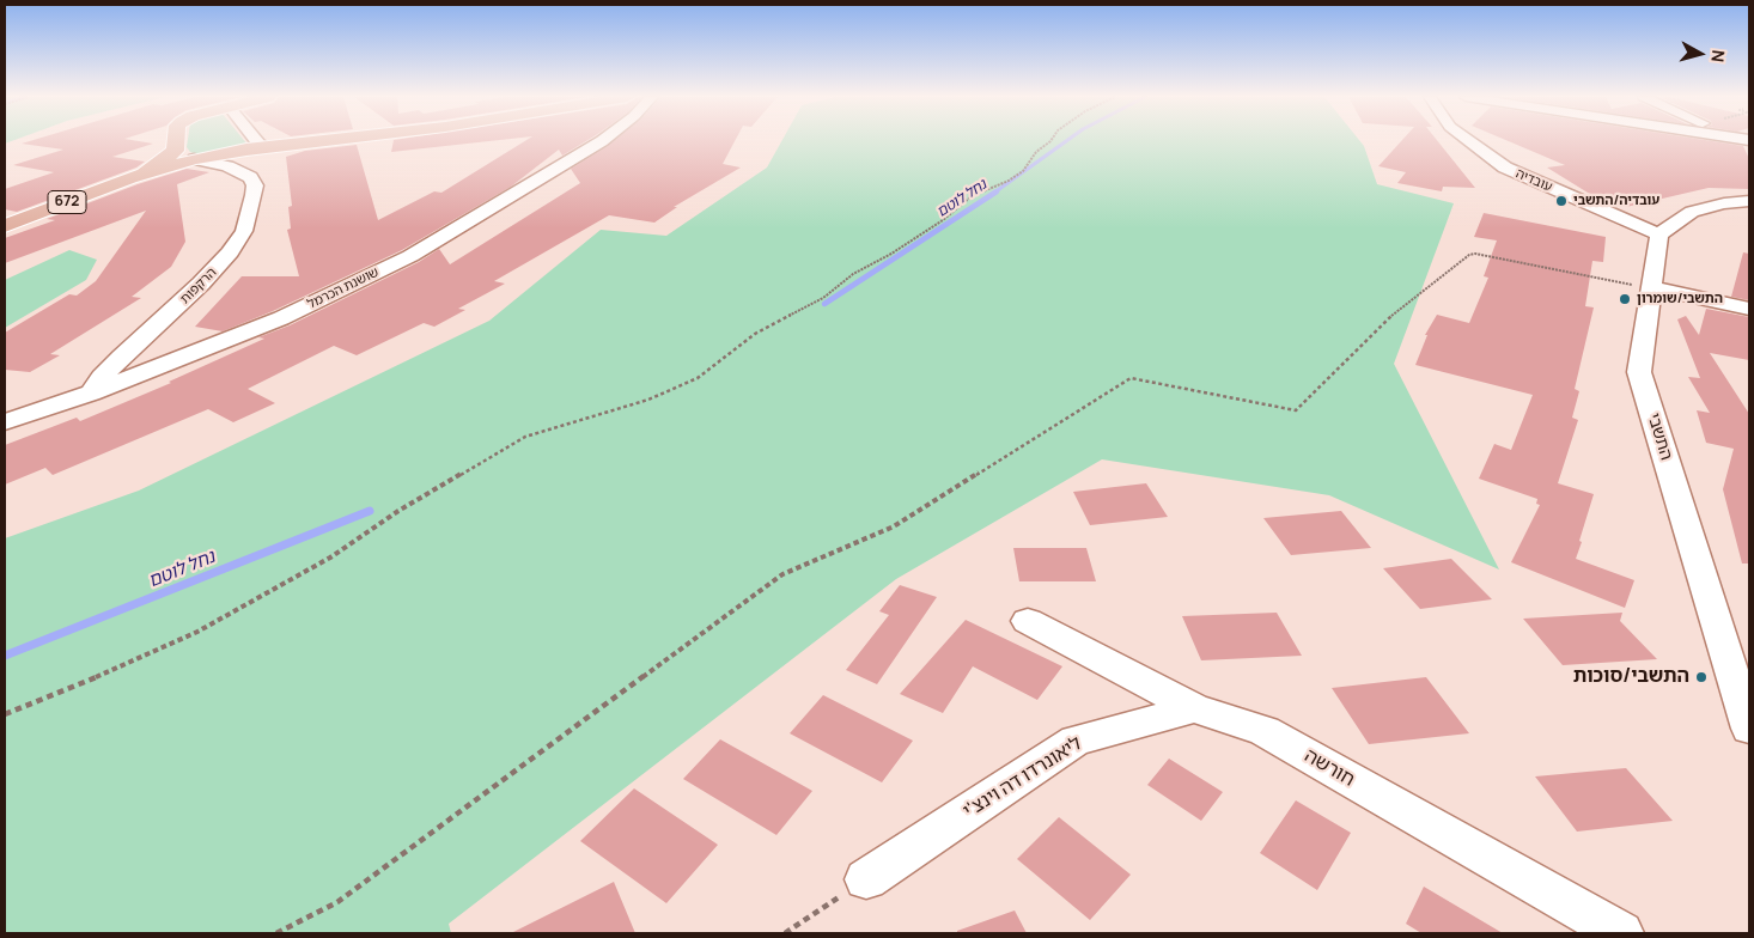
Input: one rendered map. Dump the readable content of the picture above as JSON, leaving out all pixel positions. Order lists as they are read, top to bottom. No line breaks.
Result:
{"streets":{"main road":["672"],"street":["עובדיה","הרקפות","שושנת הכרמל","התשבי","חורשה","ליאונרדו דה וינצ'י"]},"crossings":[["עובדיה","התשבי"],["672","הרקפות"],["הרקפות","שושנת הכרמל"],["חורשה","ליאונרדו דה וינצ'י"]],"water":["נחל לוטם"],"places":["עובדיה/התשבי","התשבי/שומרון","התשבי/סוכות"],"north":"right"}
